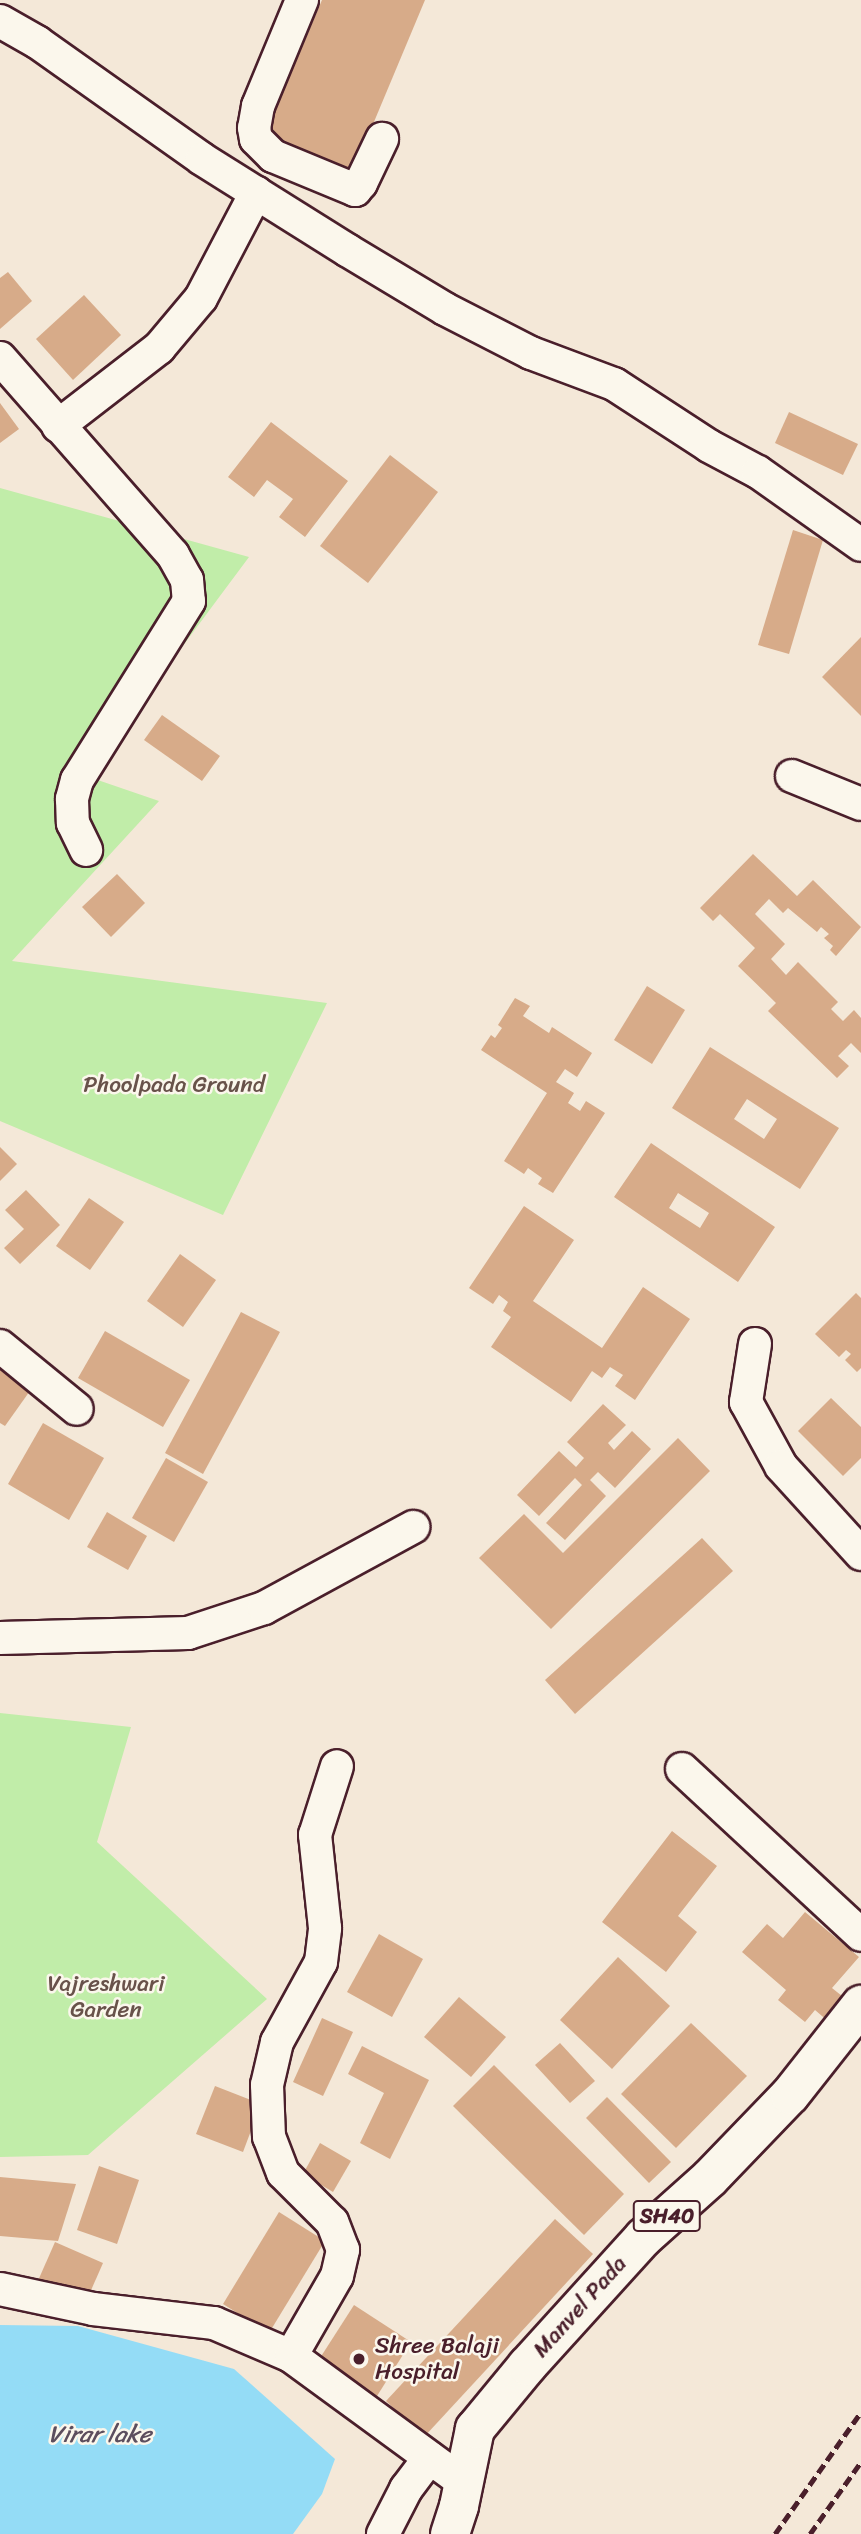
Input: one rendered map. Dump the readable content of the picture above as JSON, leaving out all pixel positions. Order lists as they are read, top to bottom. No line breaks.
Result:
{"streets":{"main road":["SH40","Manvel Pada"]},"water":["Virar lake"],"parks":["Phoolpada Ground","Vajreshwari Garden"],"places":["Shree Balaji Hospital"]}
